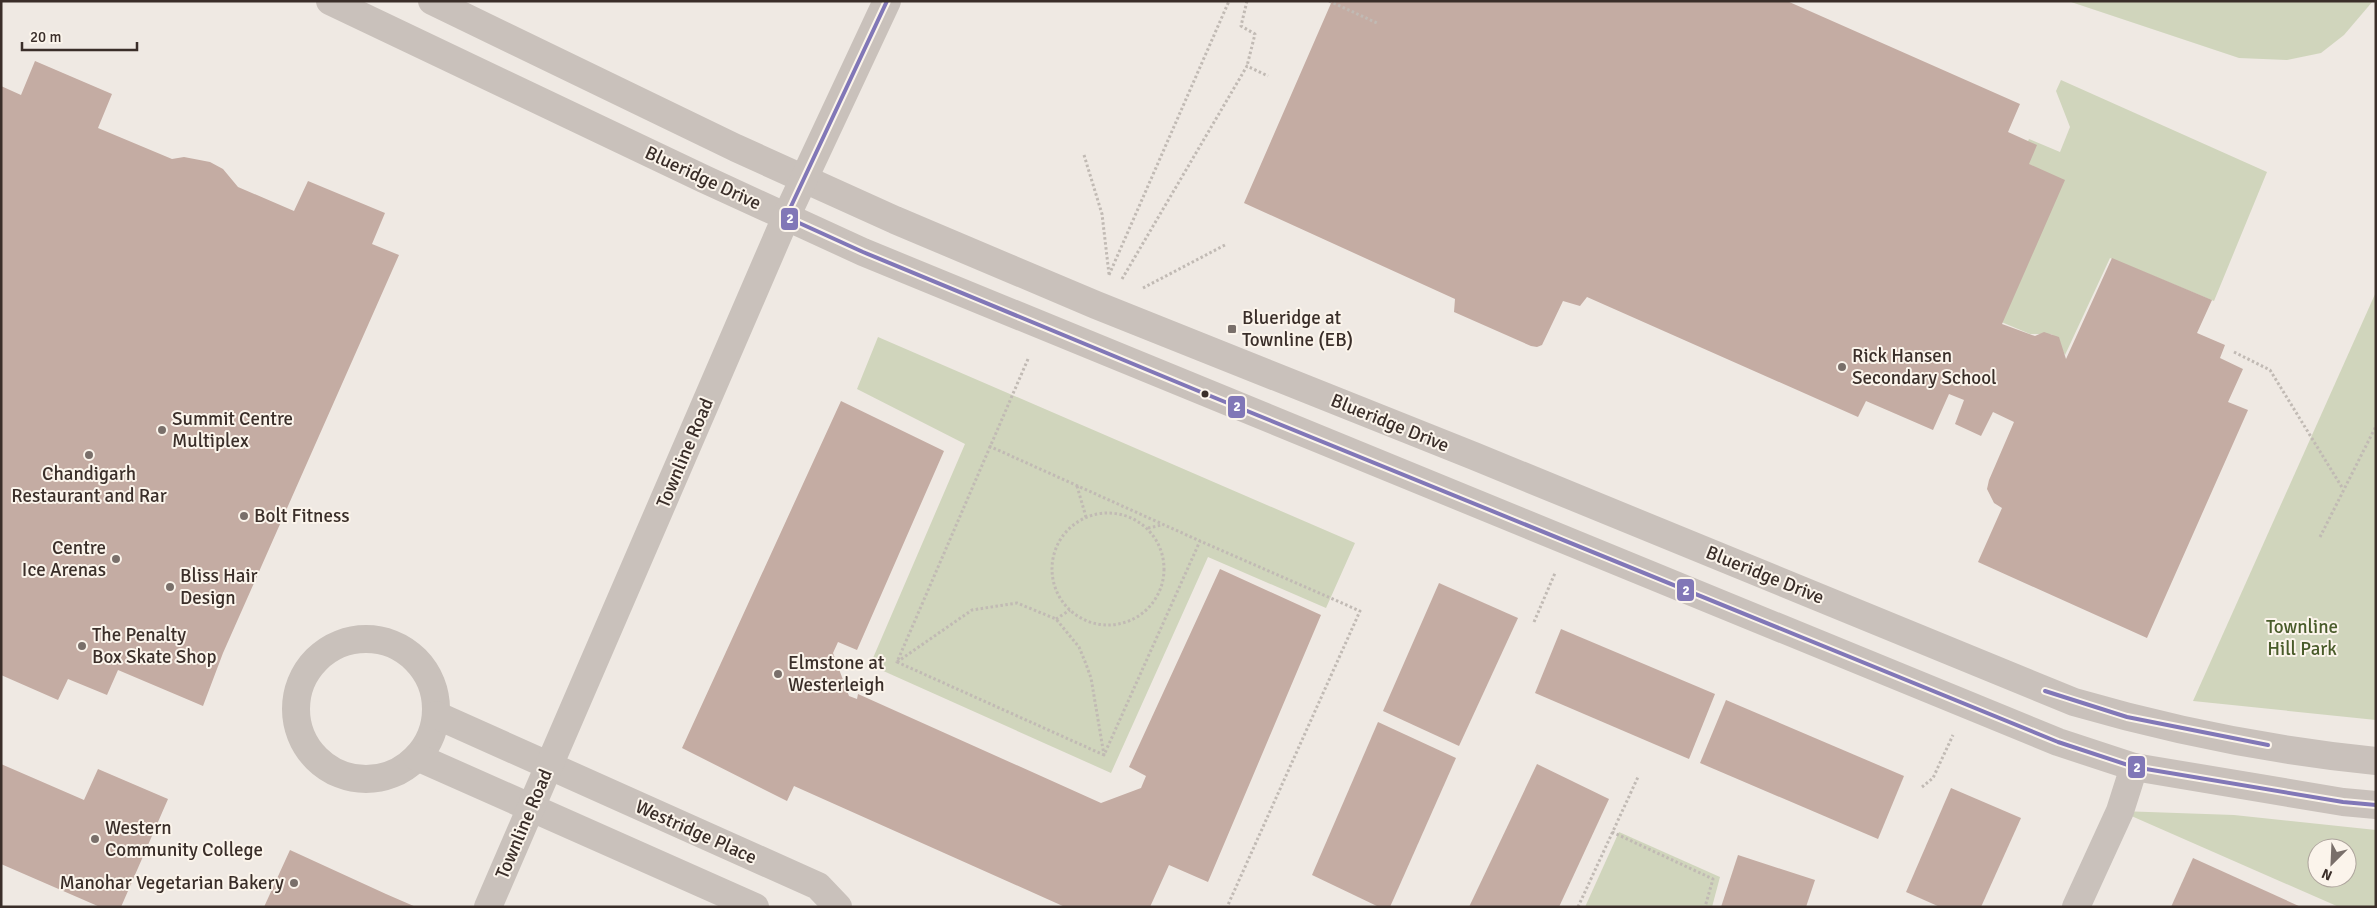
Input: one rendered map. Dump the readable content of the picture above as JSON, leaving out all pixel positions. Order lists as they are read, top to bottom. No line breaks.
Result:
{"streets":{"street":["Blueridge Drive","Townline Road","Westridge Place"]},"crossings":[["Blueridge Drive","Townline Road"],["Townline Road","Westridge Place"]],"parks":["Townline Hill Park"],"places":{"transit":["Blueridge at Townline (EB)"],"other":["Rick Hansen Secondary School","Summit Centre Multiplex","Chandigarh Restaurant and Rar","Bolt Fitness","Centre Ice Arenas","Bliss Hair Design","The Penalty Box Skate Shop","Elmstone at Westerleigh","Western Community College","Manohar Vegetarian Bakery"]},"lines":["transit line 2"],"scale_bar":"20 m","north":"bottom left"}
